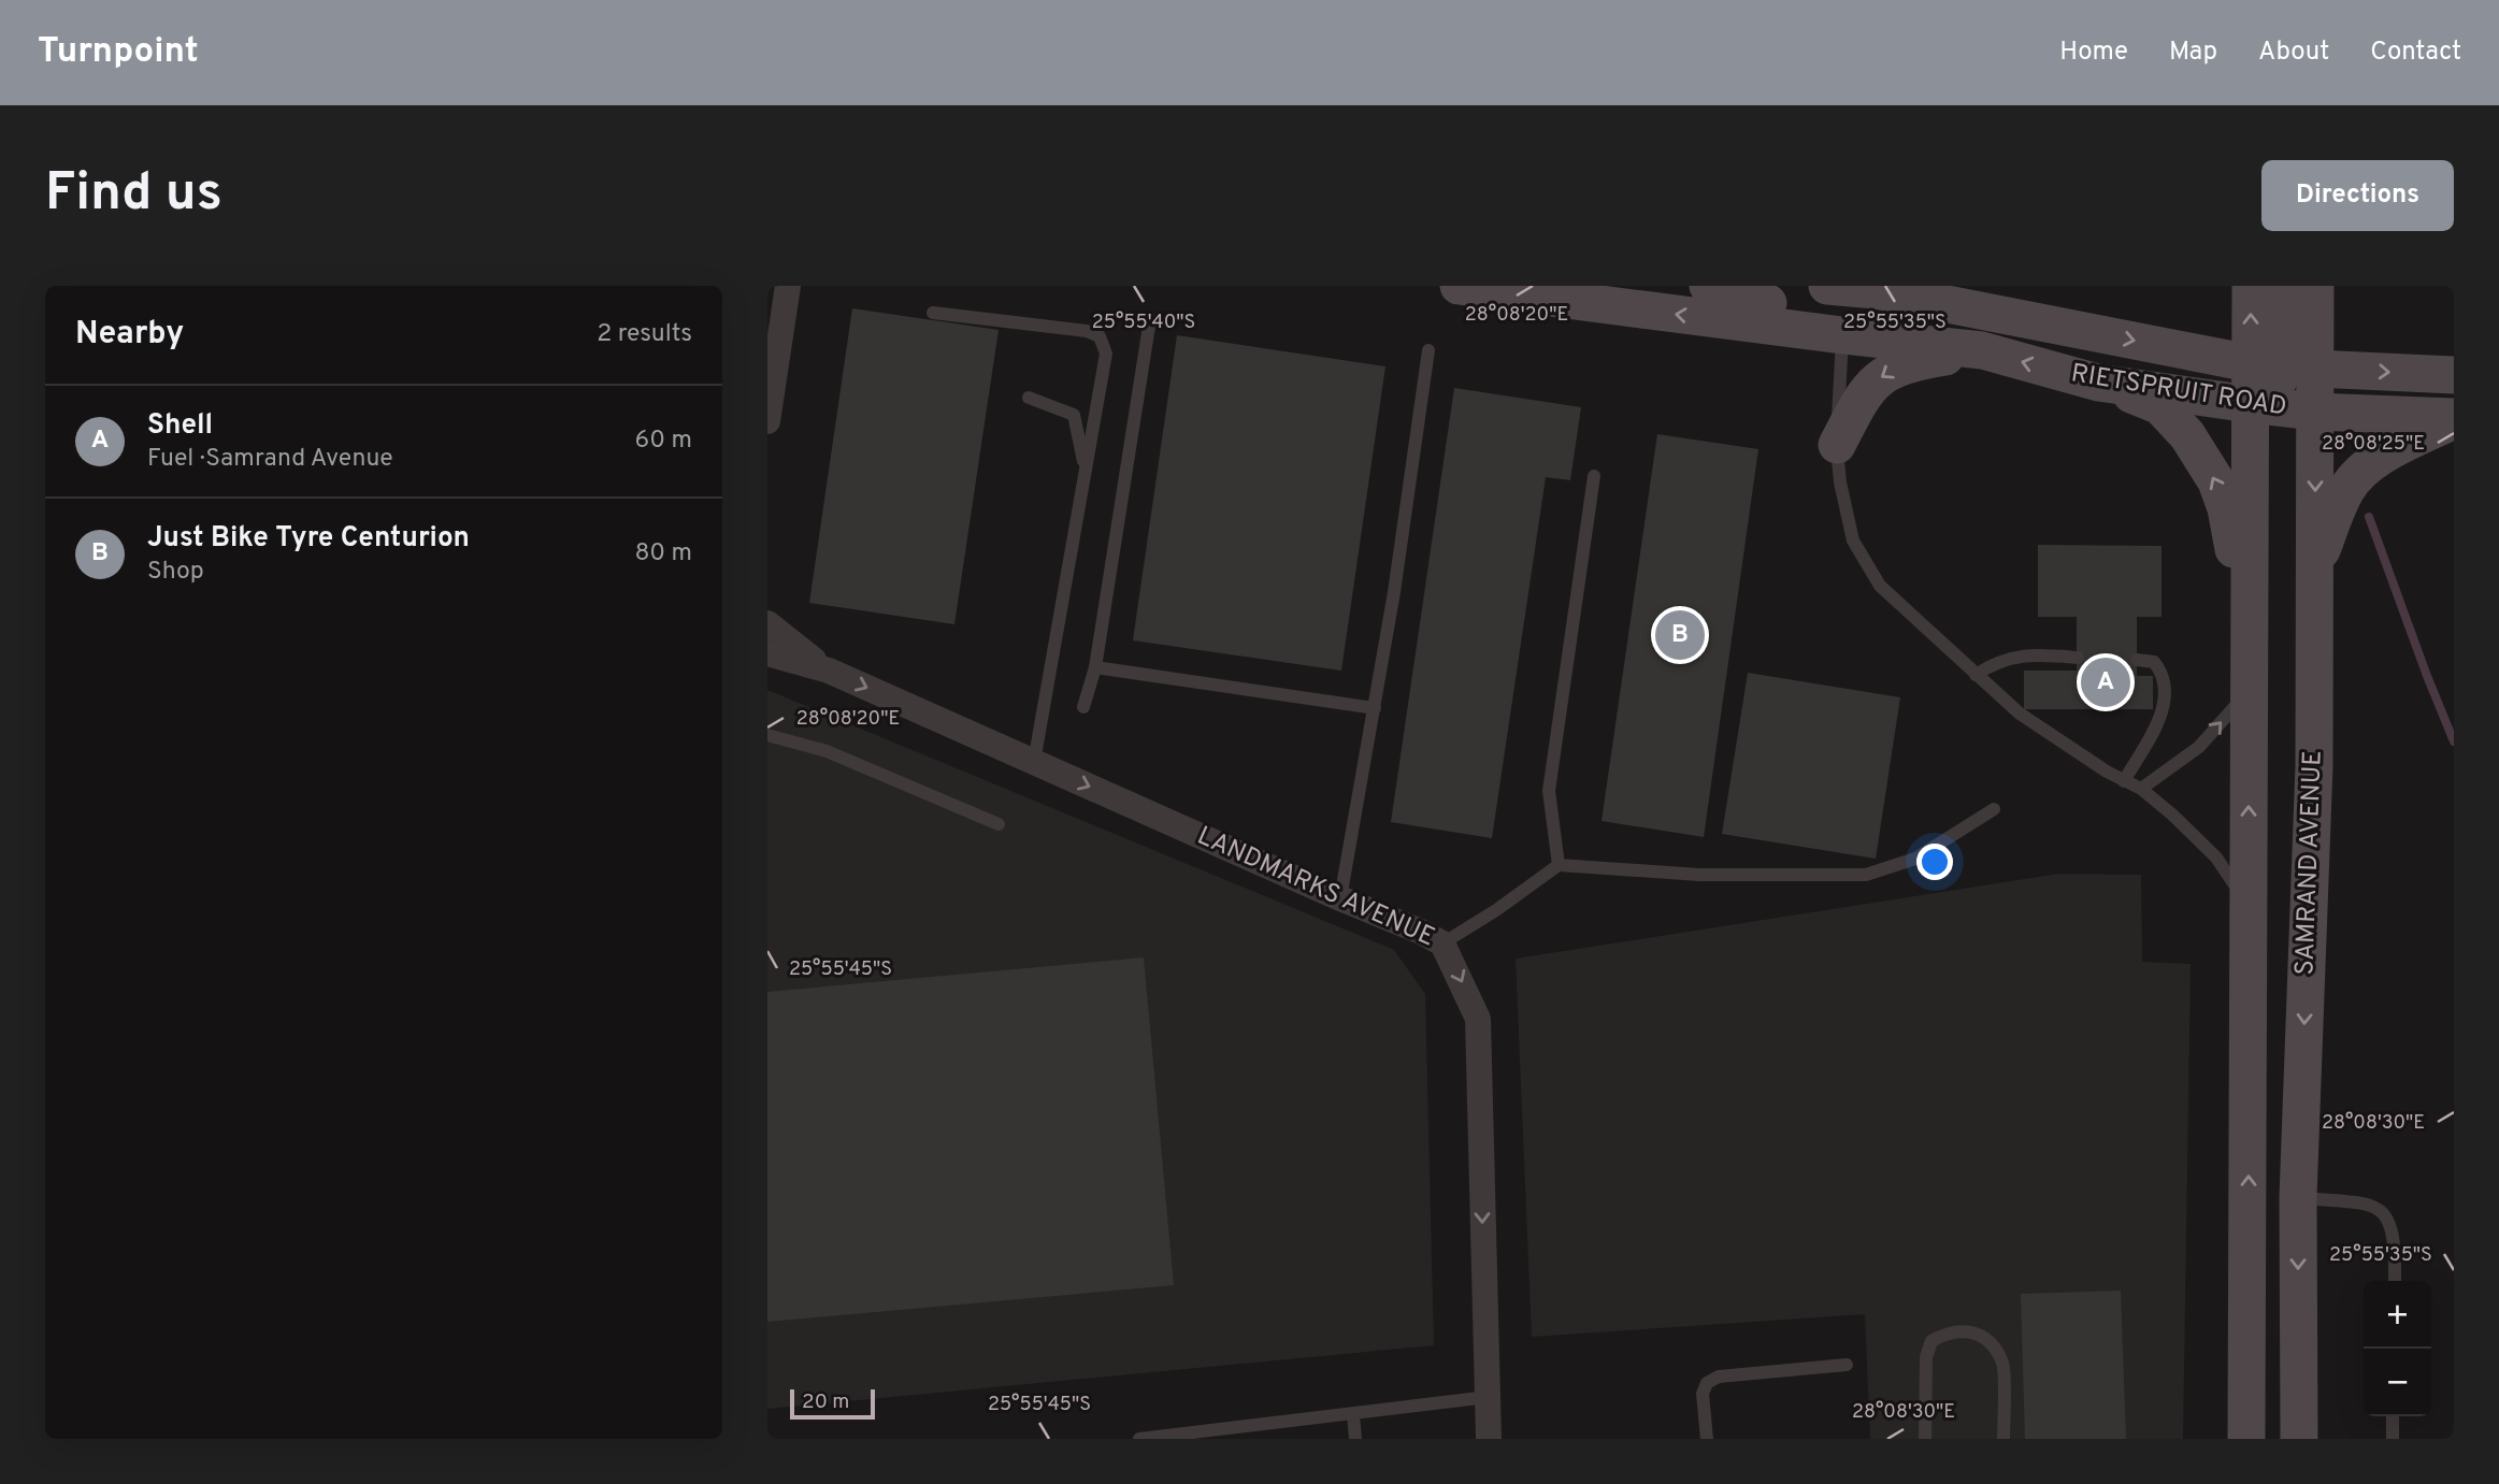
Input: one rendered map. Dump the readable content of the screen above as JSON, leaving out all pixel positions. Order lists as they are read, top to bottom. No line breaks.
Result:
{"streets":{"main road":["RIETSPRUIT ROAD","SAMRAND AVENUE"],"street":["LANDMARKS AVENUE"]},"crossings":[["RIETSPRUIT ROAD","SAMRAND AVENUE"]],"one_way":["LANDMARKS AVENUE"],"scale_bar":"20 m","page":{"header":"Turnpoint","nav":["Home","Map","About","Contact"],"buttons":"Directions","title":"Find us","heading":["Nearby","2 results"],"list":[{"mark":"A","name":"Shell","note":"Fuel · Samrand Avenue","value":"60 m"},{"mark":"B","name":"Just Bike Tyre Centurion","note":"Shop","value":"80 m"}],"pins":["B","A"],"map_buttons":["+","−"],"scale":"20 m"},"coordinates":["28°08'20\"E","25°55'40\"S","25°55'35\"S","28°08'25\"E","25°55'45\"S","28°08'30\"E"]}
